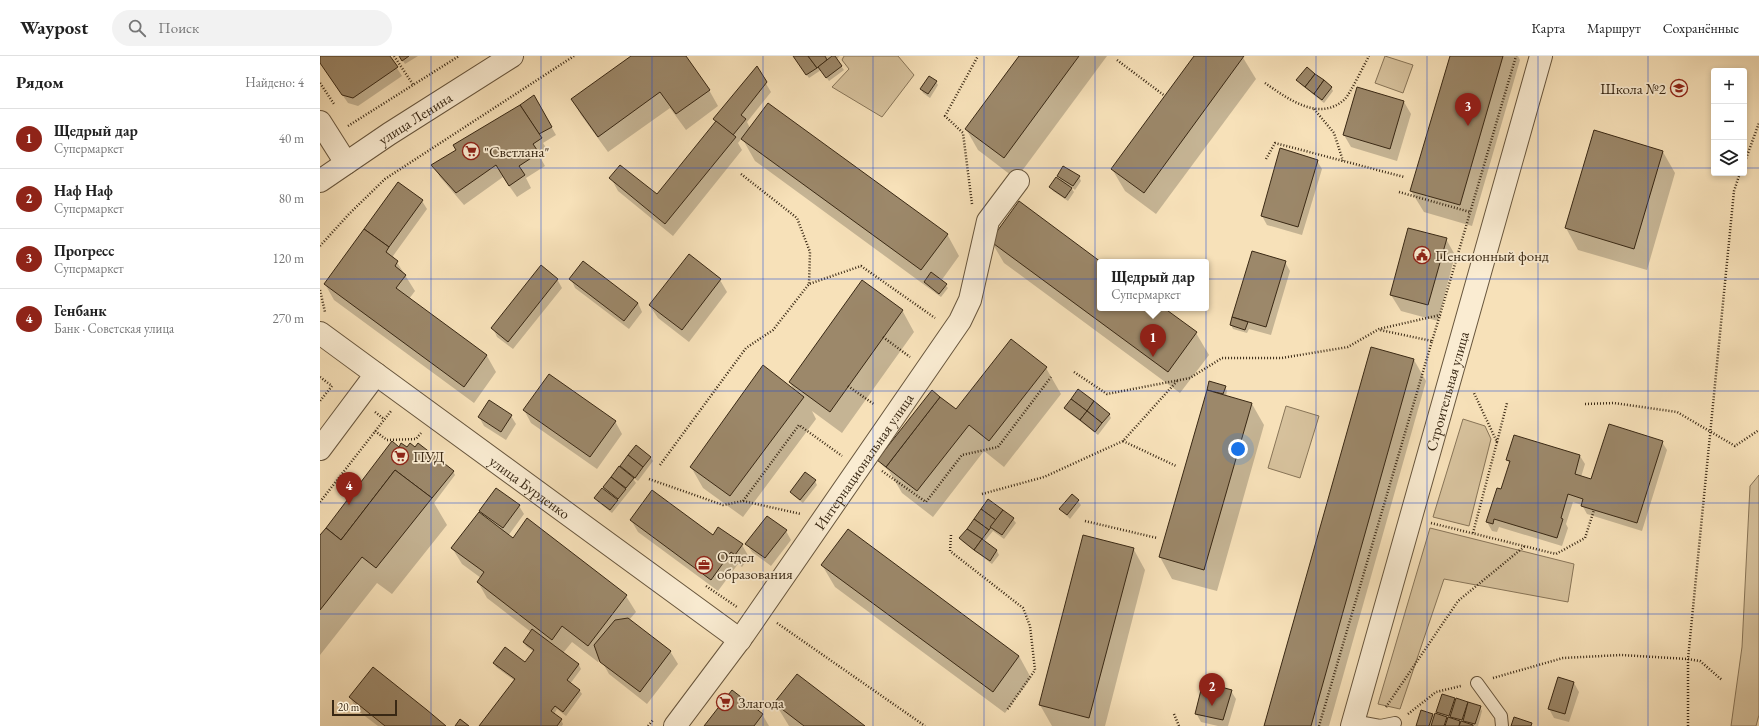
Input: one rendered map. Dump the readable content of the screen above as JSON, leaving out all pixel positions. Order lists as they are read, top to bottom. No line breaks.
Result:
{"streets":{"street":["улица Ленина","Строительная улица","Интернациональная улица","улица Бурденко"]},"crossings":[["Интернациональная улица","улица Бурденко"]],"places":{"school or university":["Школа №2"],"supermarket":["\"Светлана\"","ПУД","Злагода"],"public building":["Пенсионный фонд"],"office":["Отдел образования"]},"scale_bar":"20 m","page":{"header":"Waypost","search":"Поиск","nav":["Карта","Маршрут","Сохранённые"],"heading":["Рядом","Найдено: 4"],"map_buttons":["+","−"],"pins":["3","1","4","2"],"list":[{"mark":"1","name":"Щедрый дар","note":"Супермаркет","value":"40 m"},{"mark":"2","name":"Наф Наф","note":"Супермаркет","value":"80 m"},{"mark":"3","name":"Прогресс","note":"Супермаркет","value":"120 m"},{"mark":"4","name":"Генбанк","note":"Банк · Советская улица","value":"270 m"}],"popup":["Щедрый дар","Супермаркет"],"scale":"20 m"}}
